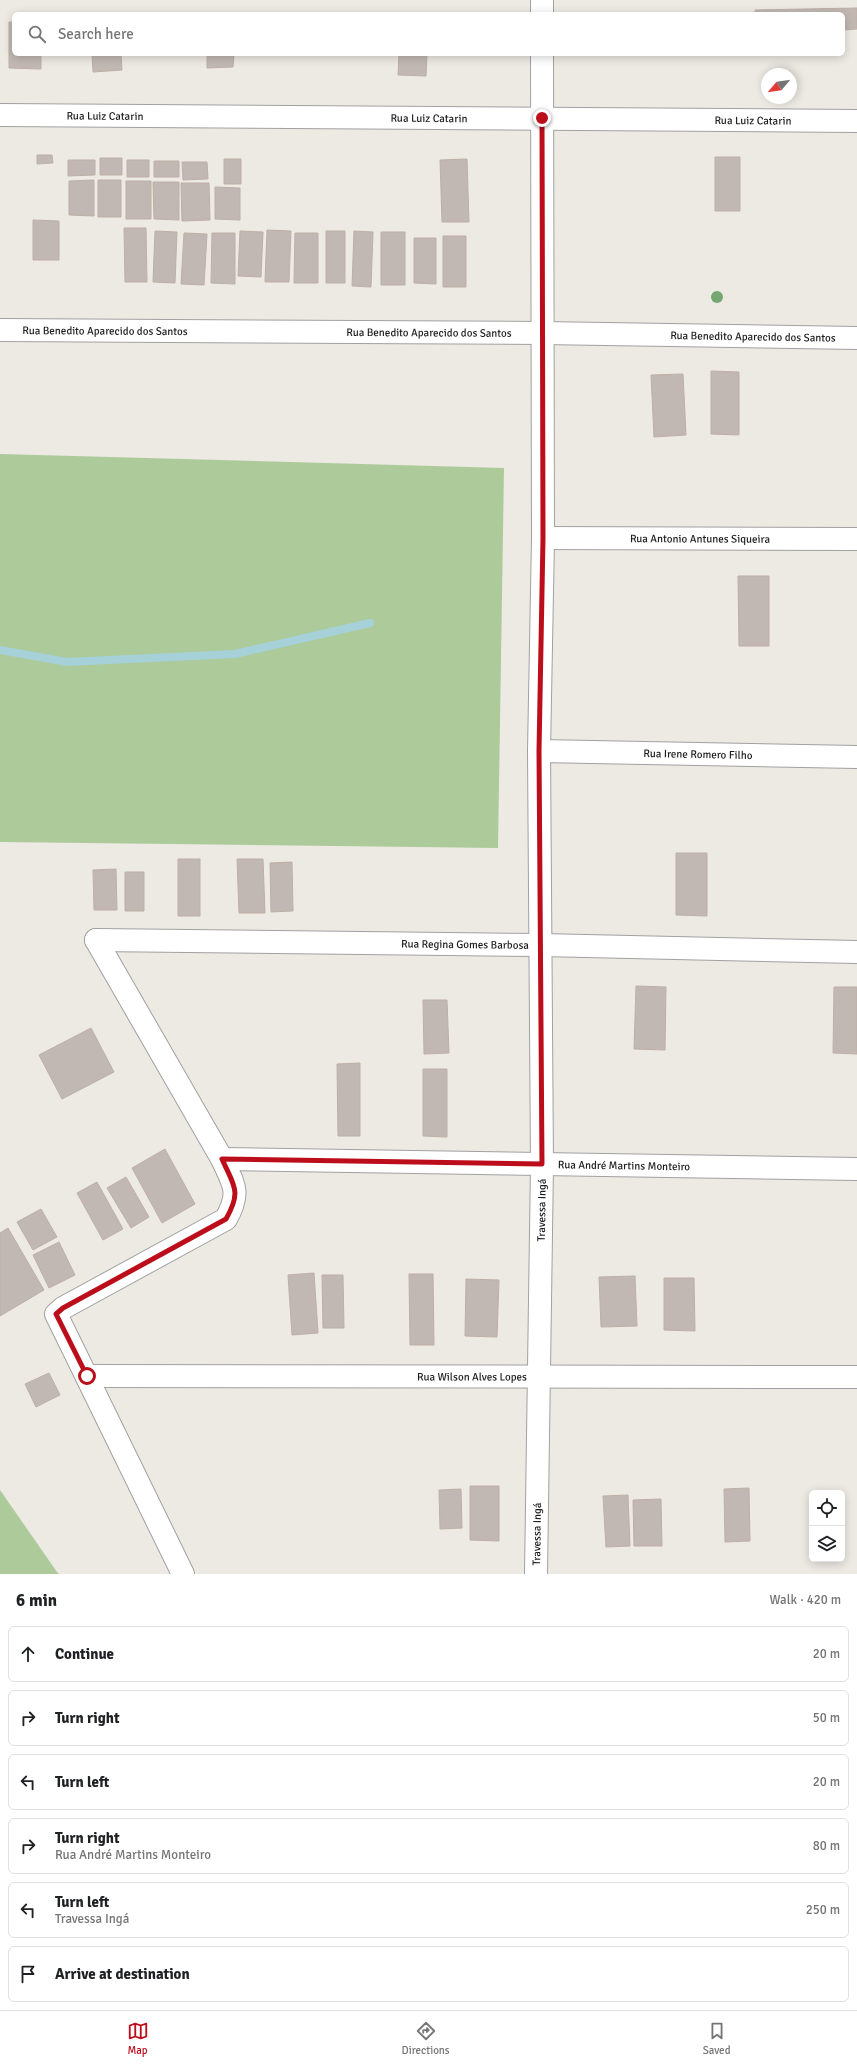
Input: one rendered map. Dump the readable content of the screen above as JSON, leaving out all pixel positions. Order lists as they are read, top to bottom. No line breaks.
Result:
{"streets":{"street":["Rua Luiz Catarin","Rua Benedito Aparecido dos Santos","Rua Antonio Antunes Siqueira","Rua Irene Romero Filho","Rua Regina Gomes Barbosa","Rua André Martins Monteiro","Travessa Ingá","Rua Wilson Alves Lopes"]},"crossings":[["Rua Luiz Catarin","Travessa Ingá"],["Rua Benedito Aparecido dos Santos","Travessa Ingá"],["Rua Antonio Antunes Siqueira","Travessa Ingá"],["Rua Irene Romero Filho","Travessa Ingá"],["Rua Regina Gomes Barbosa","Rua André Martins Monteiro"],["Rua Regina Gomes Barbosa","Travessa Ingá"],["Rua André Martins Monteiro","Travessa Ingá"],["Travessa Ingá","Rua Wilson Alves Lopes"]],"north":"bottom left","page":{"search":"Search here","heading":["6 min","Walk · 420 m"],"list":[["Continue","20 m"],["Turn right","50 m"],["Turn left","20 m"],["Turn right","Rua André Martins Monteiro","80 m"],["Turn left","Travessa Ingá","250 m"],"Arrive at destination"],"nav":["Map","Directions","Saved"]}}
